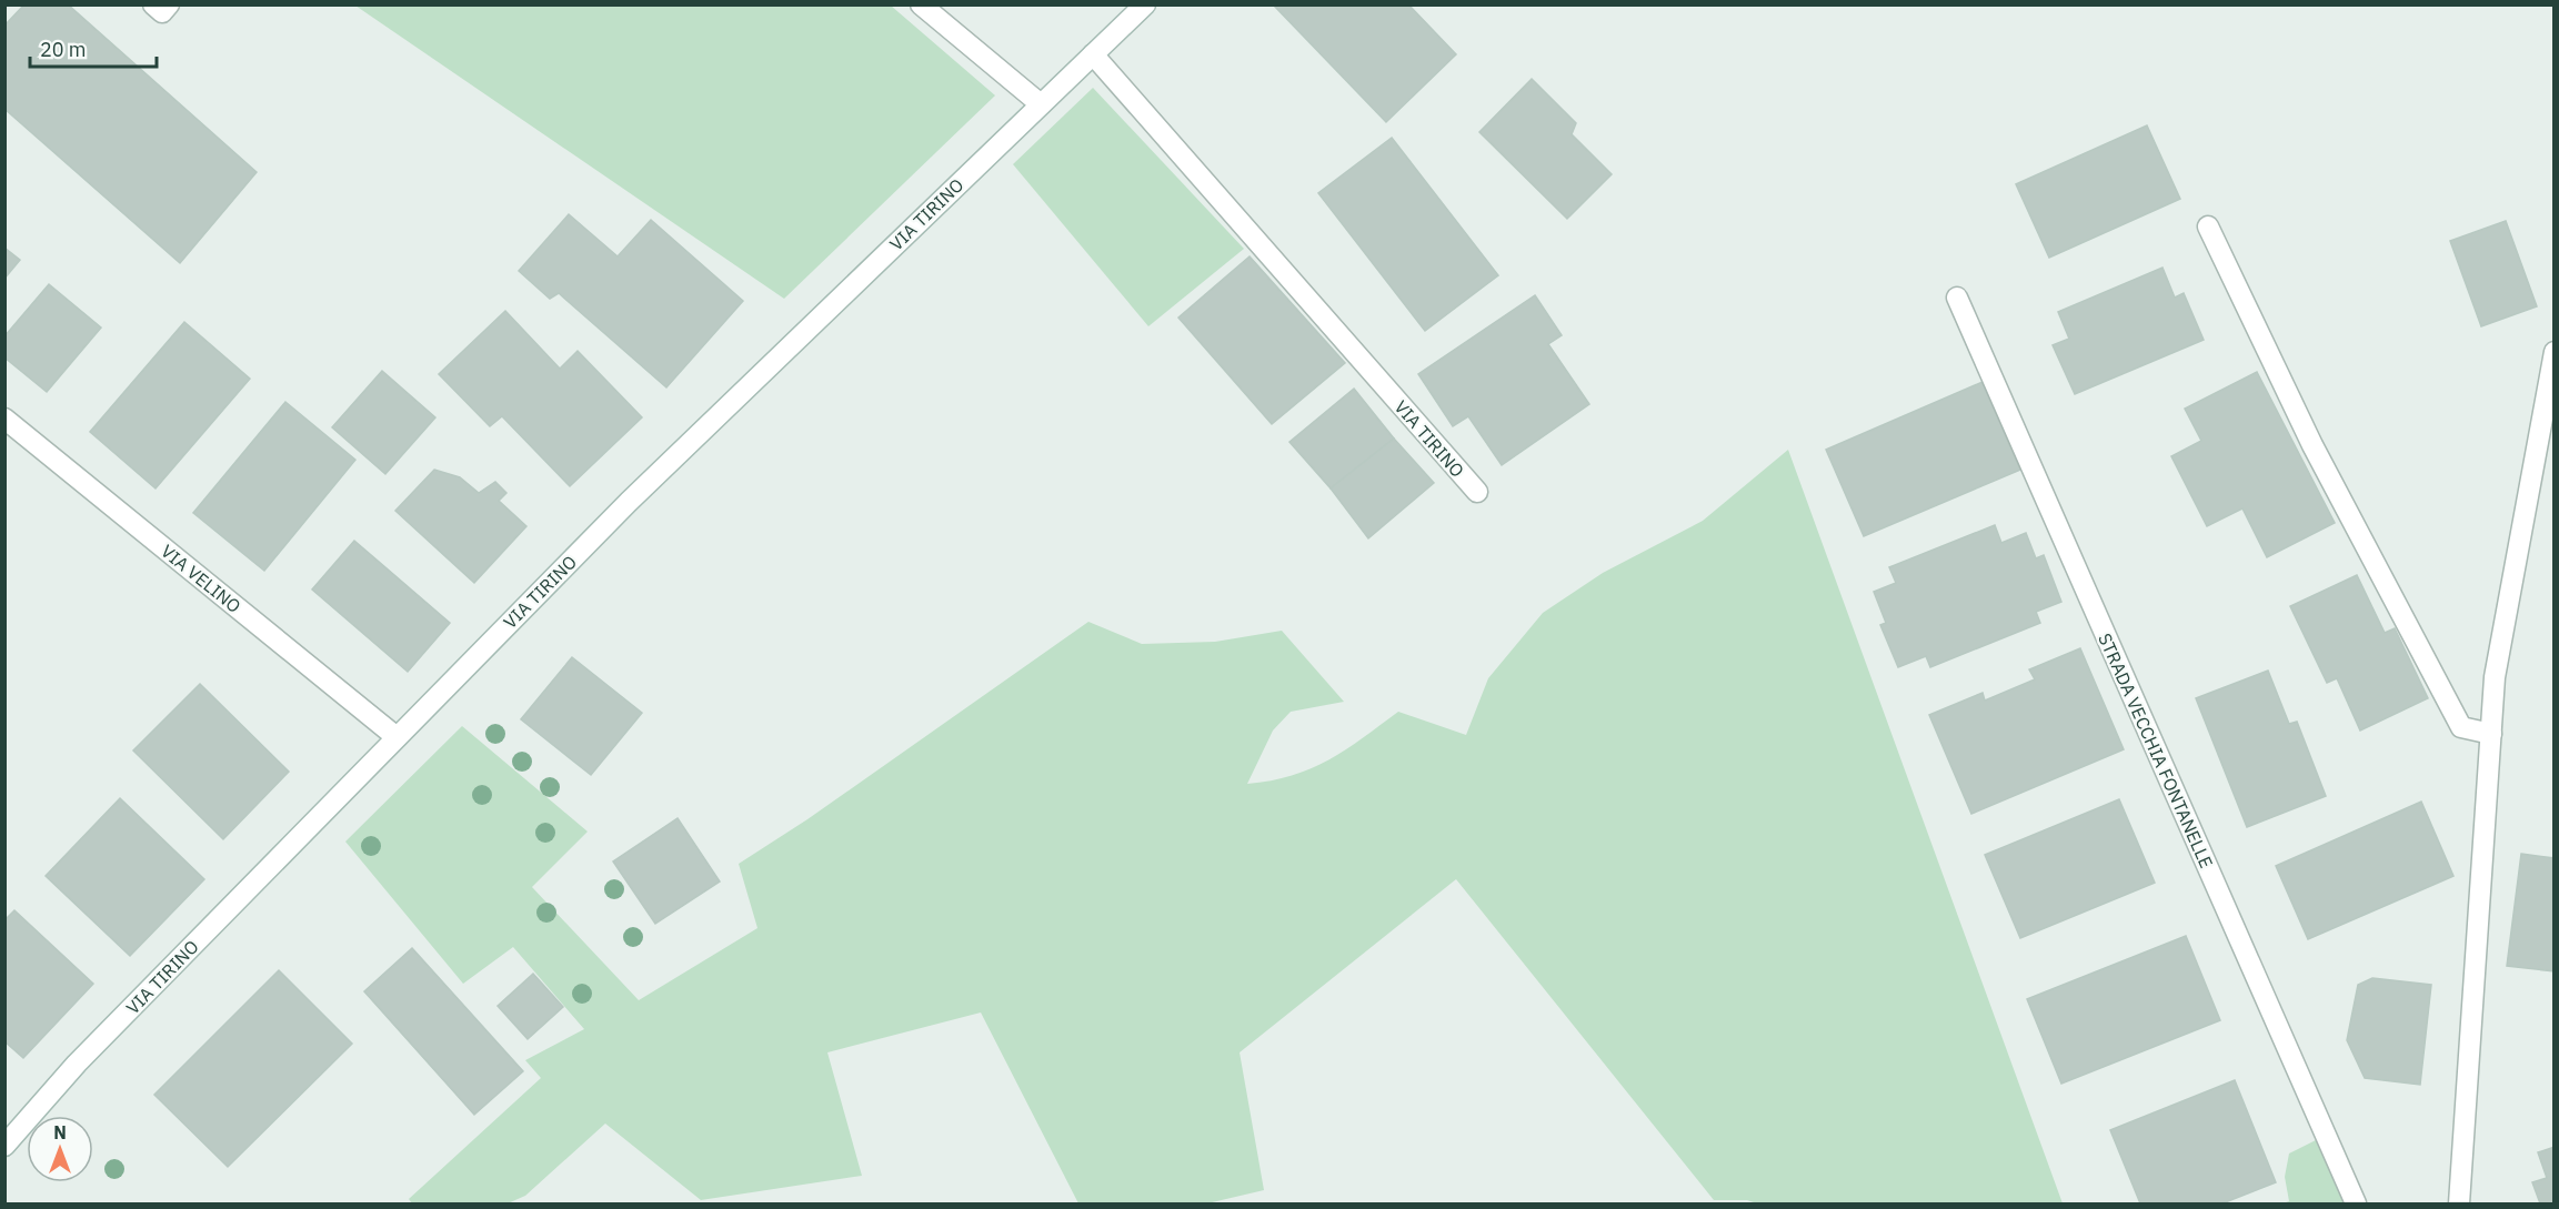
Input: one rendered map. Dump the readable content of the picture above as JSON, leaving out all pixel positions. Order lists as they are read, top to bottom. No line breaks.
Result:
{"streets":{"street":["VIA TIRINO","VIA VELINO","STRADA VECCHIA FONTANELLE"]},"crossings":[["VIA TIRINO","VIA VELINO"]],"scale_bar":"20 m","north":"top"}
